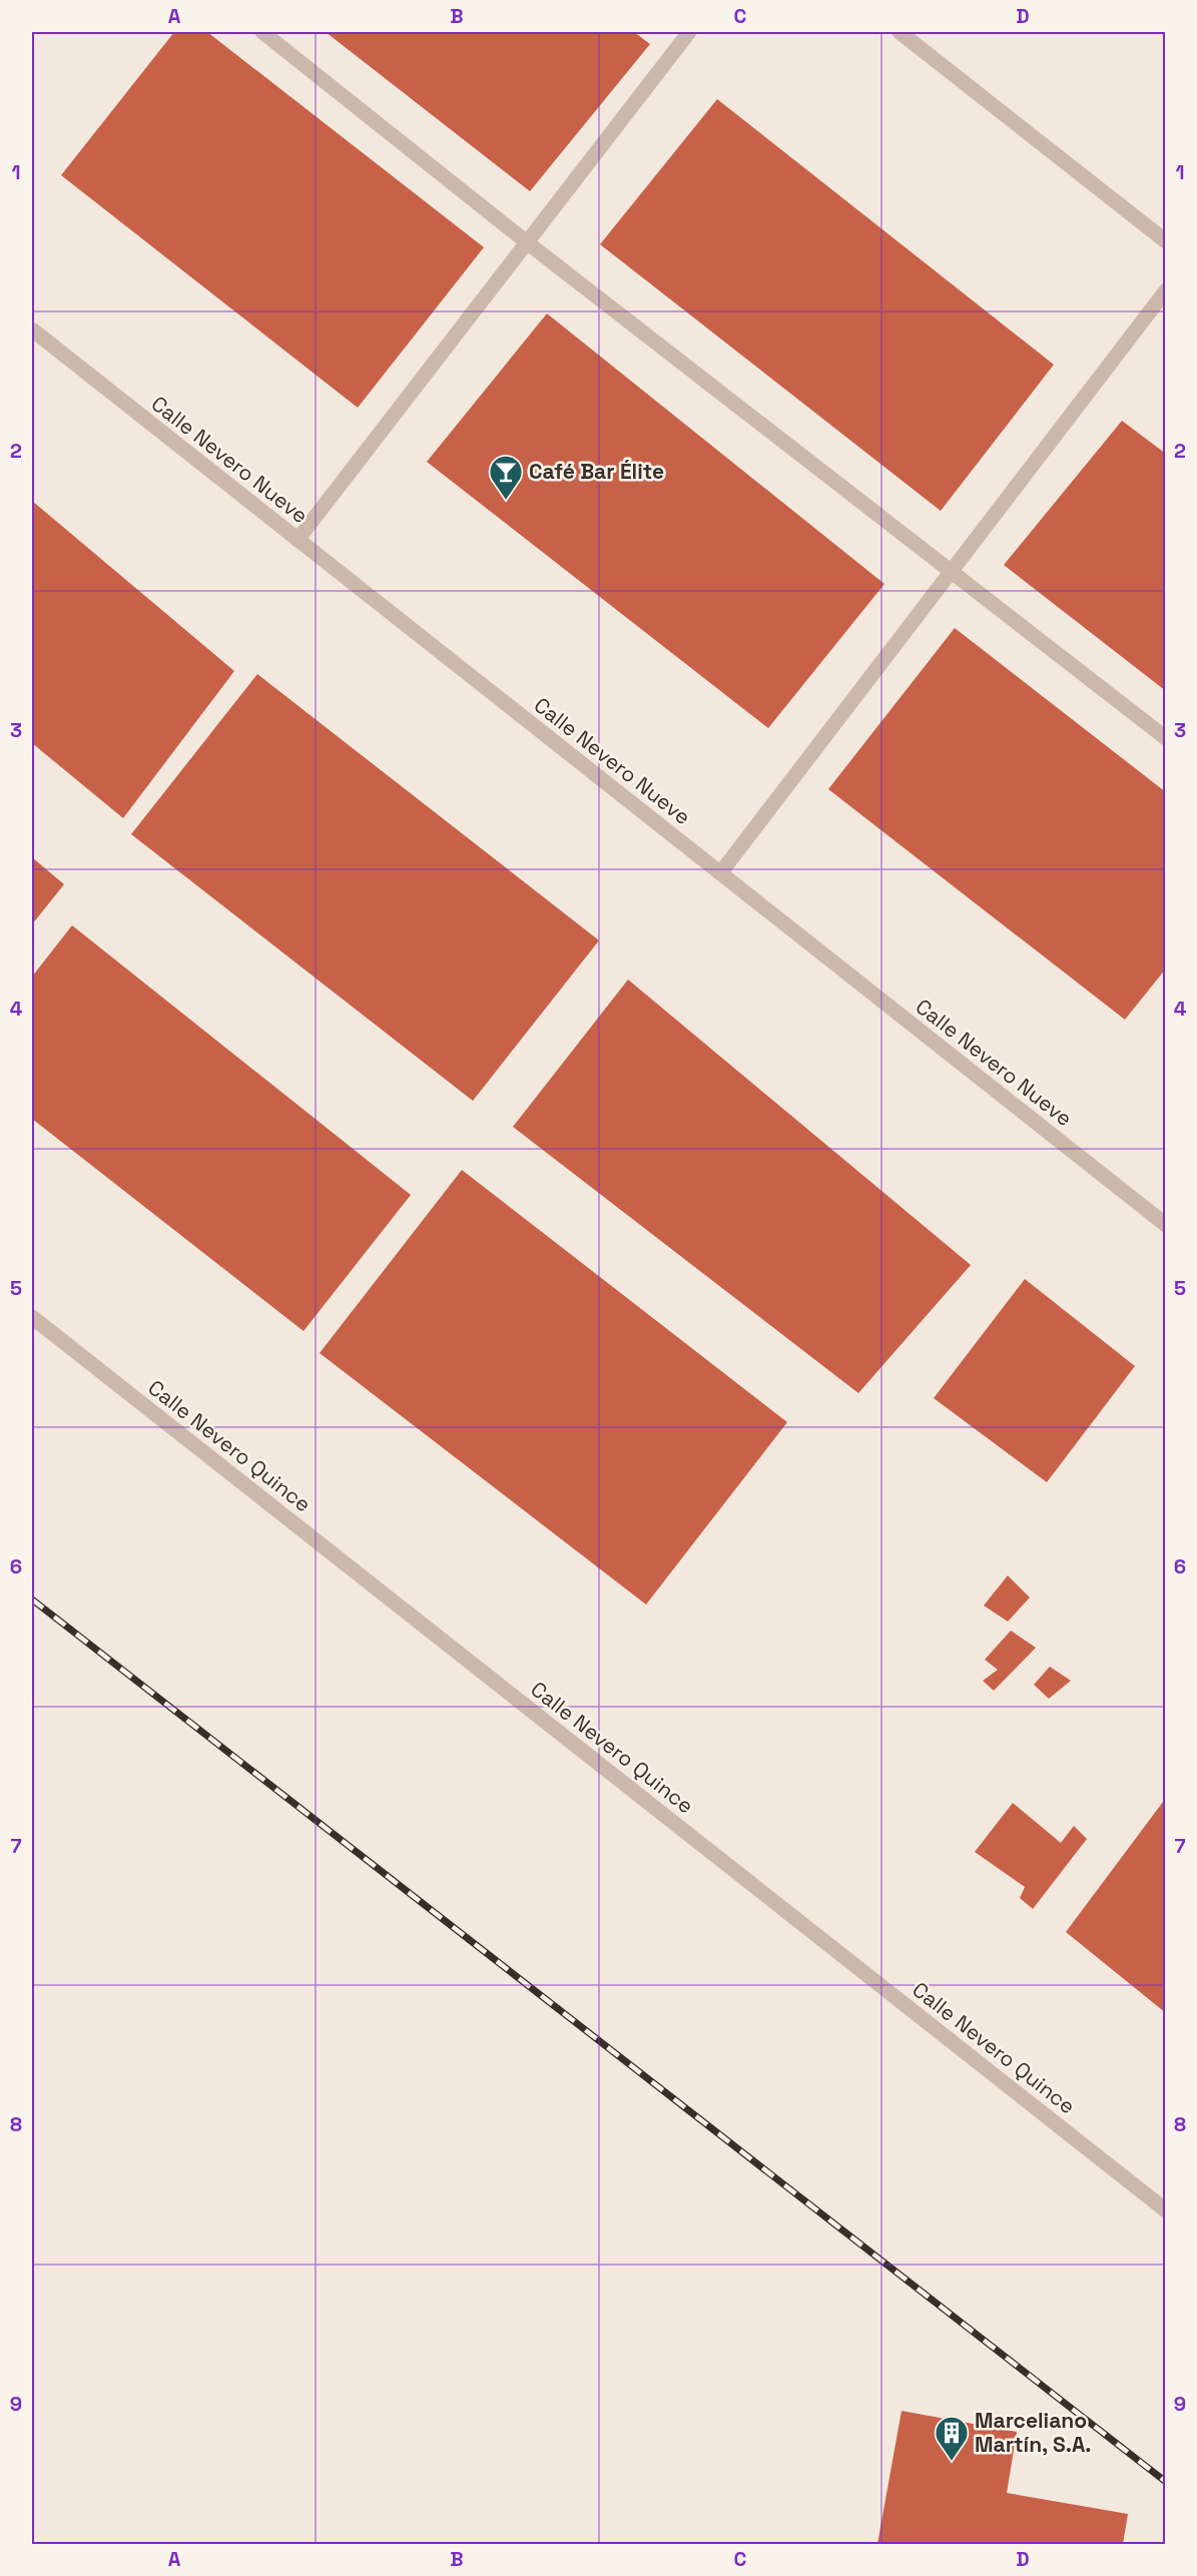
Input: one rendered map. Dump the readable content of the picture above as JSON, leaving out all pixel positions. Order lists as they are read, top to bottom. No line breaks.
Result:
{"streets":{"street":["Calle Nevero Nueve","Calle Nevero Quince"]},"places":{"bar":["Café Bar Élite"],"building":["Marceliano Martín, S.A."]},"grid":{"columns":["A","B","C","D"],"rows":["1","2","3","4","5","6","7","8","9"]}}
